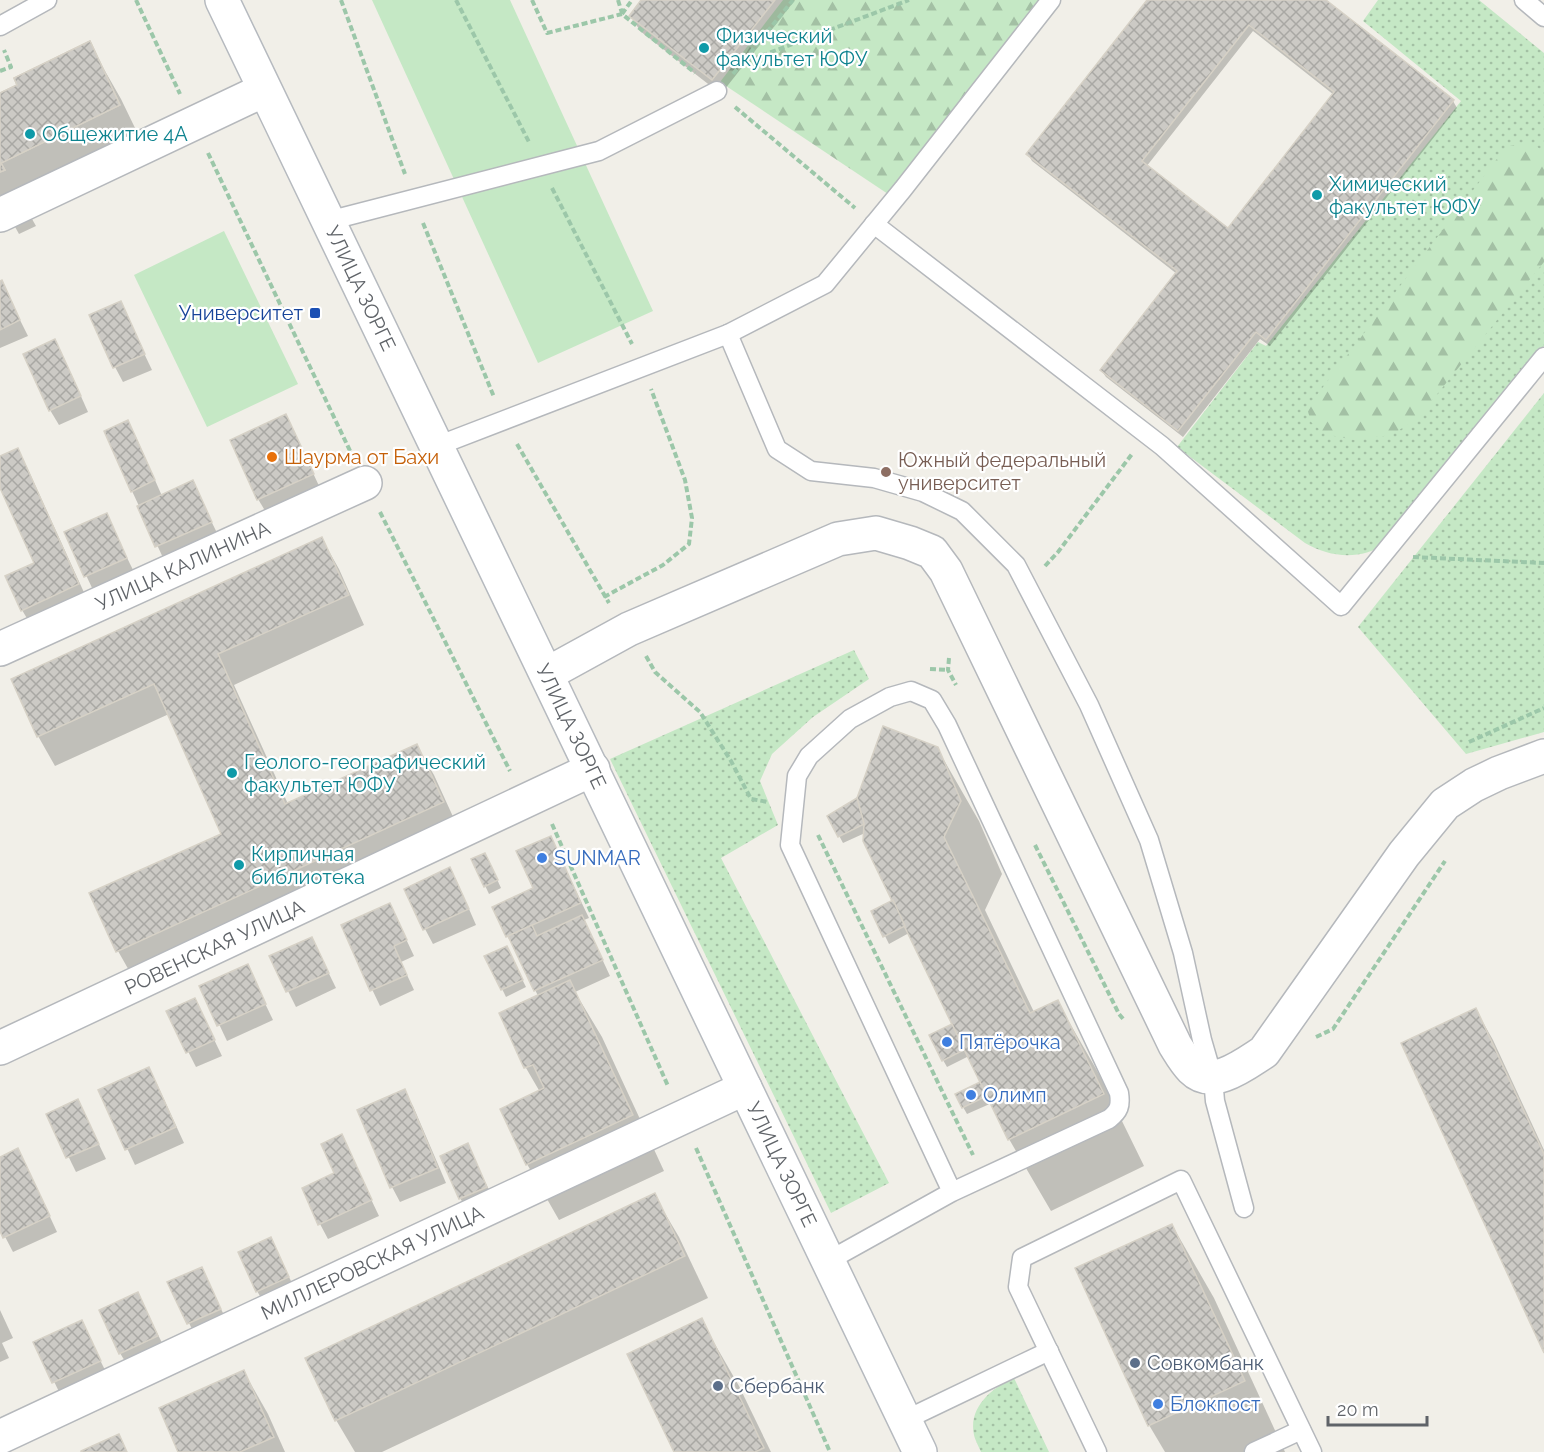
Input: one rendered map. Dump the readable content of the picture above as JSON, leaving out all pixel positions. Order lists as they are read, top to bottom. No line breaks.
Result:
{"streets":{"street":["УЛИЦА ЗОРГЕ","УЛИЦА КАЛИНИНА","РОВЕНСКАЯ УЛИЦА","МИЛЛЕРОВСКАЯ УЛИЦА"]},"crossings":[["УЛИЦА ЗОРГЕ","РОВЕНСКАЯ УЛИЦА"],["УЛИЦА ЗОРГЕ","МИЛЛЕРОВСКАЯ УЛИЦА"]],"places":{"other":["Физический факультет ЮФУ","Общежитие 4А","Химический факультет ЮФУ","Шаурма от Бахи","Южный федеральный университет","Геолого-географический факультет ЮФУ","SUNMAR","Кирпичная библиотека","Пятёрочка","Олимп","Совкомбанк","Сбербанк","Блокпост"],"transit":["Университет"]},"scale_bar":"20 m"}
